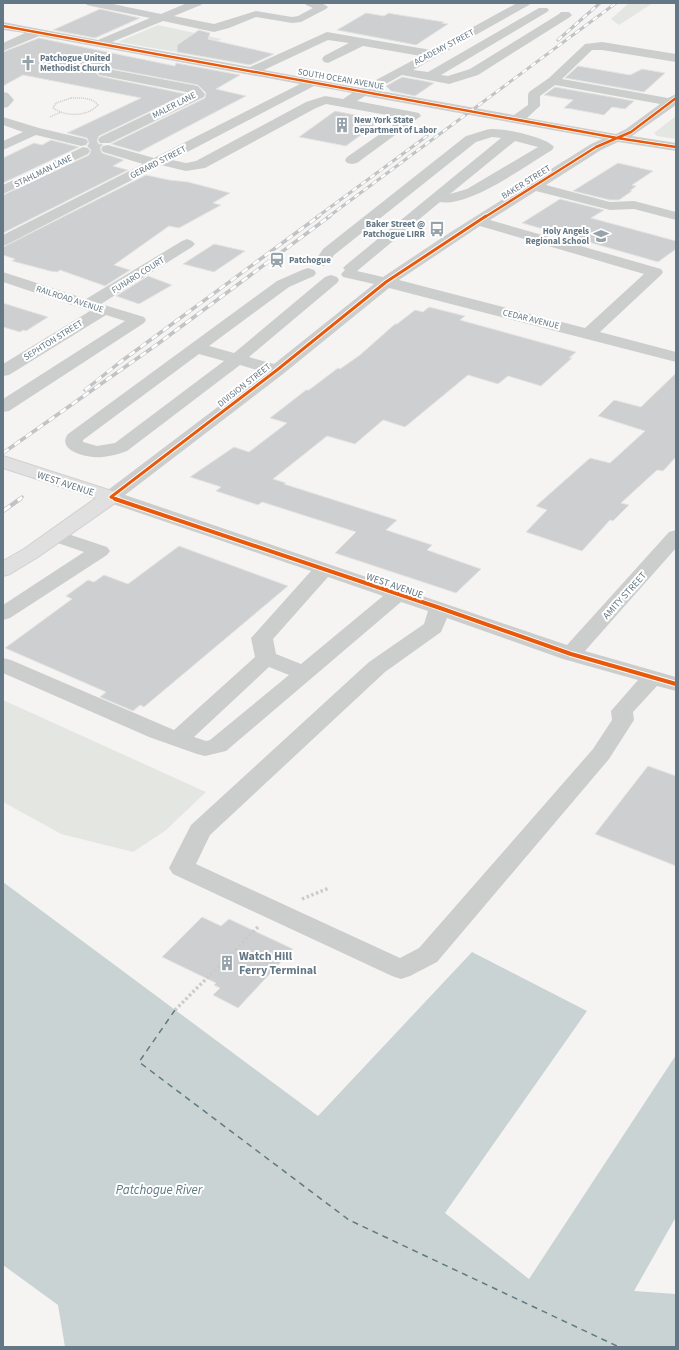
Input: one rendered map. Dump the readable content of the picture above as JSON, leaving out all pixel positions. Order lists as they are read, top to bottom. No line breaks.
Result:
{"streets":{"main road":["DIVISION STREET","WEST AVENUE"],"street":["ACADEMY STREET","SOUTH OCEAN AVENUE","MALER LANE","GERARD STREET","STAHLMAN LANE","BAKER STREET","FUNARO COURT","RAILROAD AVENUE","CEDAR AVENUE","SEPHTON STREET","AMITY STREET"]},"crossings":[["ACADEMY STREET","SOUTH OCEAN AVENUE"],["SOUTH OCEAN AVENUE","GERARD STREET"],["SOUTH OCEAN AVENUE","BAKER STREET"],["BAKER STREET","CEDAR AVENUE"],["BAKER STREET","DIVISION STREET"],["FUNARO COURT","RAILROAD AVENUE"],["FUNARO COURT","SEPHTON STREET"],["RAILROAD AVENUE","SEPHTON STREET"],["CEDAR AVENUE","DIVISION STREET"],["DIVISION STREET","WEST AVENUE"],["WEST AVENUE","AMITY STREET"]],"water":["Patchogue River"],"places":{"church":["Patchogue United Methodist Church"],"building":["New York State Department of Labor","Watch Hill Ferry Terminal"],"bus stop":["Baker Street @ Patchogue LIRR"],"school or university":["Holy Angels Regional School"],"station":["Patchogue"]}}
